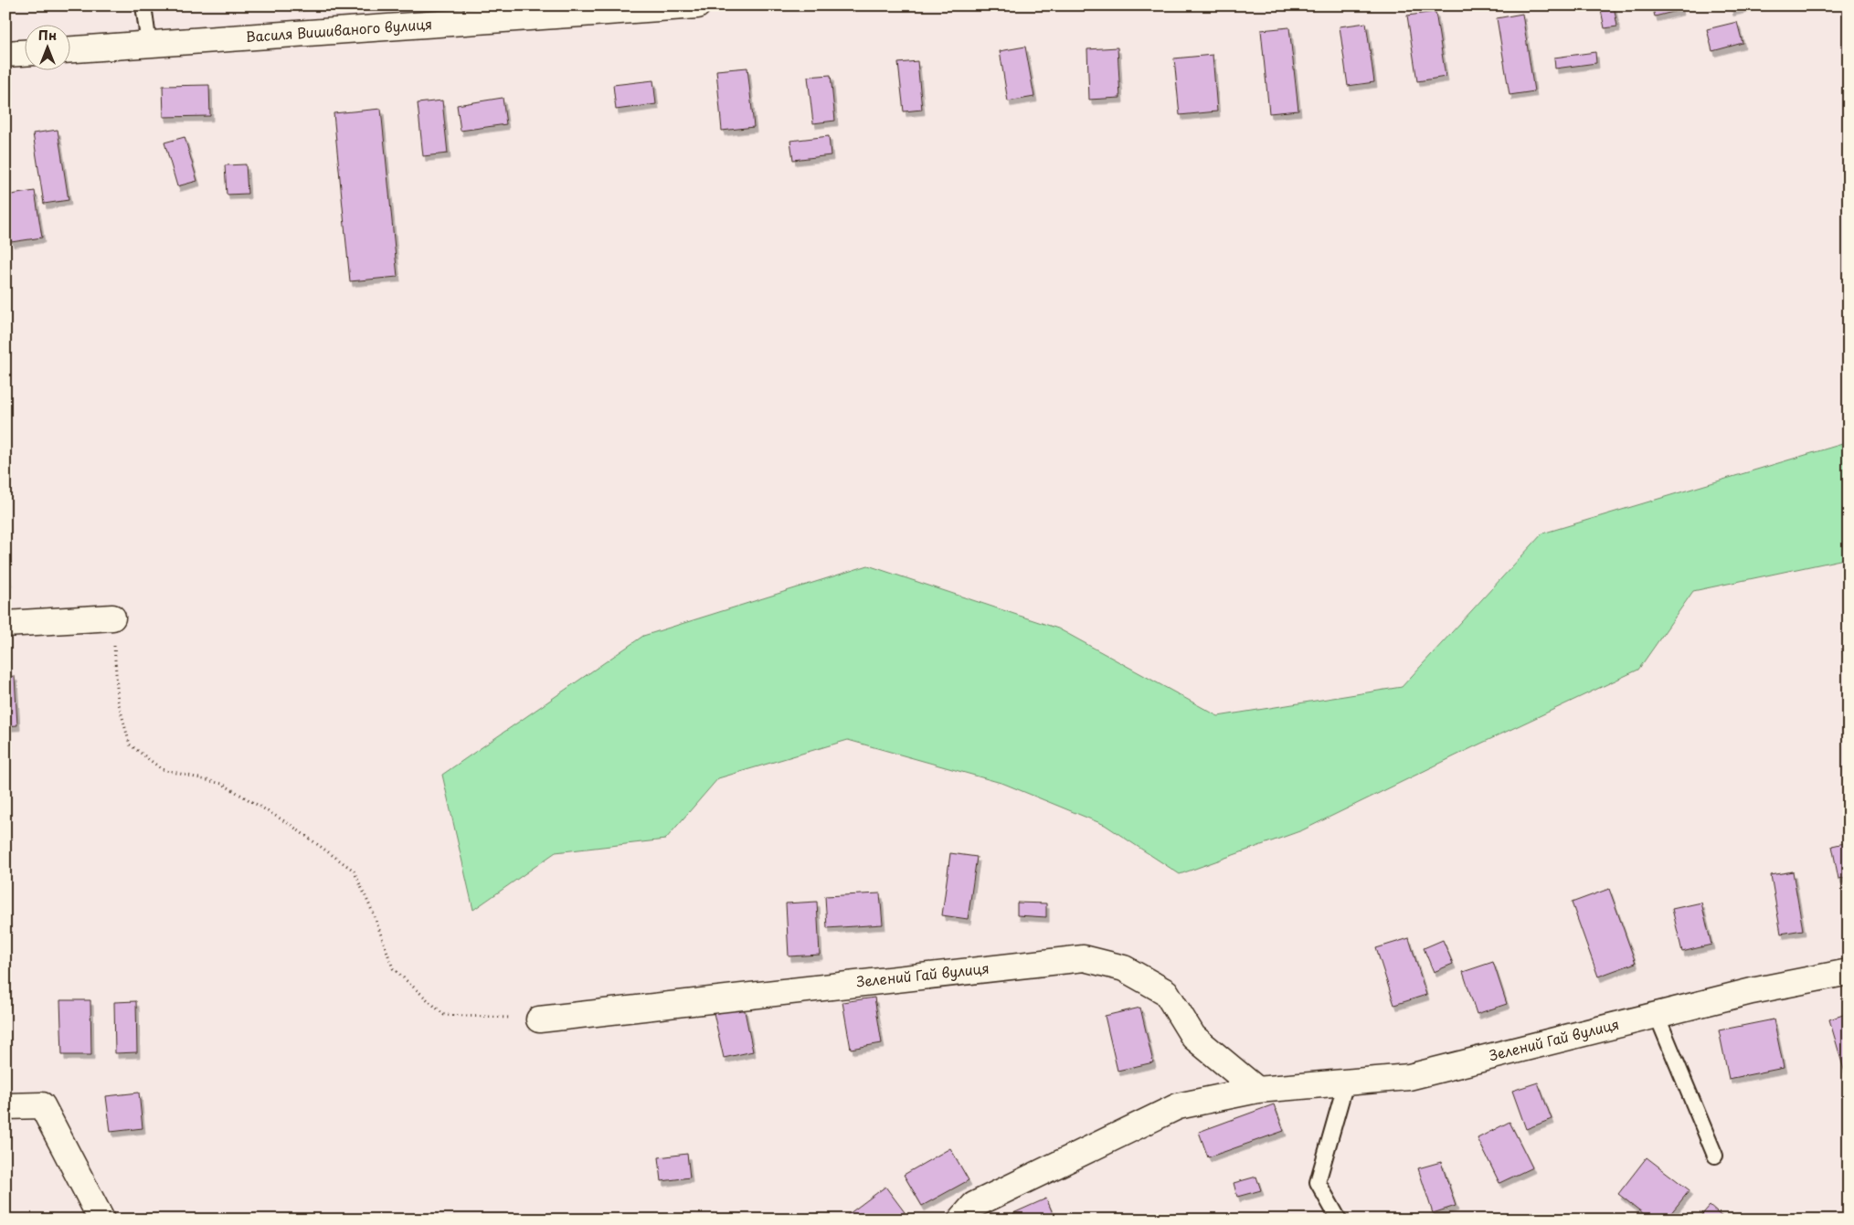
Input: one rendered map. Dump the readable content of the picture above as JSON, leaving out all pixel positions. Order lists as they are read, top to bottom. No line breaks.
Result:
{"streets":{"street":["Василя Вишиваного вулиця","Зелений Гай вулиця"]},"north":"top"}
